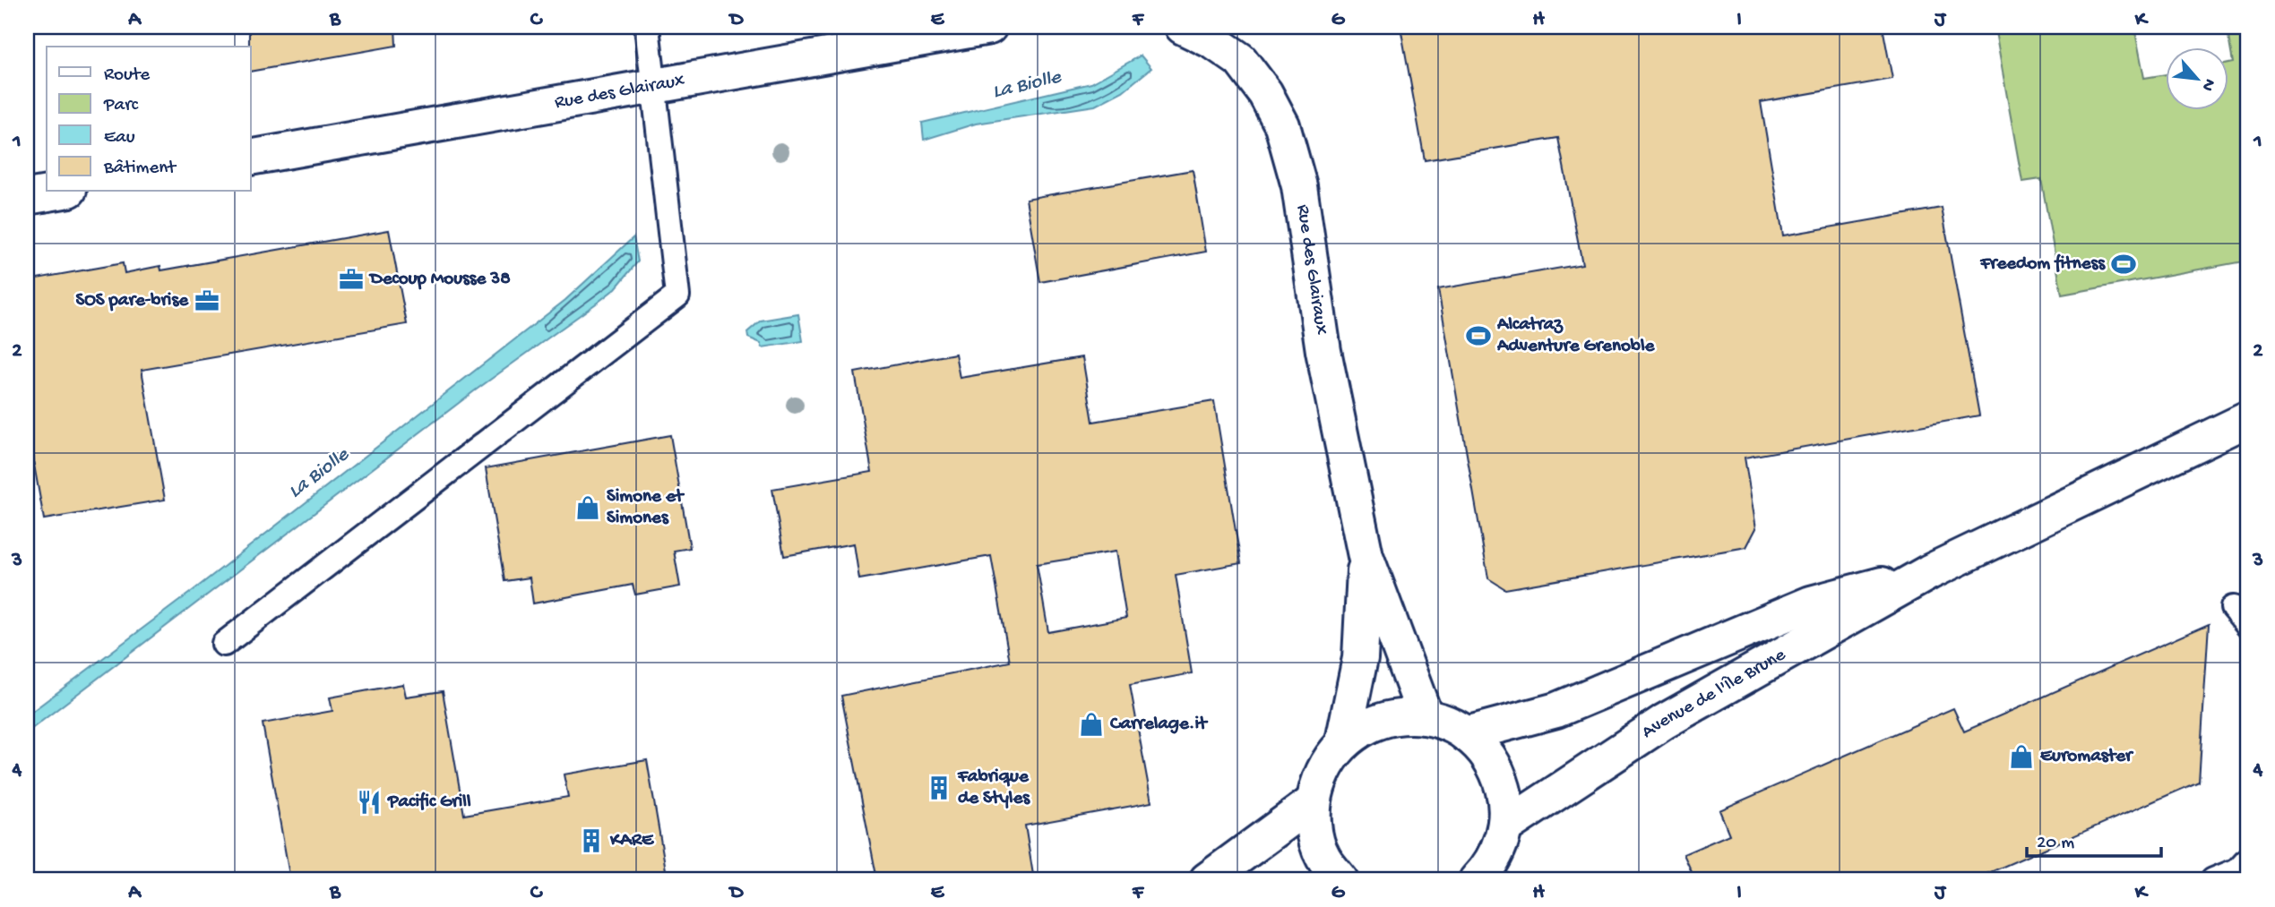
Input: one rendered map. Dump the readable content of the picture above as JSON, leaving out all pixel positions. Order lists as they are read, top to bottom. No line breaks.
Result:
{"streets":{"street":["Rue des Glairaux","Avenue de l'Île Brune"]},"water":["La Biolle"],"places":{"sports":["Freedom fitness","Alcatraz Adventure Grenoble"],"office":["Decoup Mousse 38","SOS pare-brise"],"shop":["Simone et Simones","Carrelage.it","Euromaster"],"building":["Fabrique de Styles","KARE"],"restaurant":["Pacific Grill"]},"legend":["Route","Parc","Eau","Bâtiment"],"scale_bar":"20 m","north":"bottom right","grid":{"columns":["A","B","C","D","E","F","G","H","I","J","K"],"rows":["1","2","3","4"]}}
